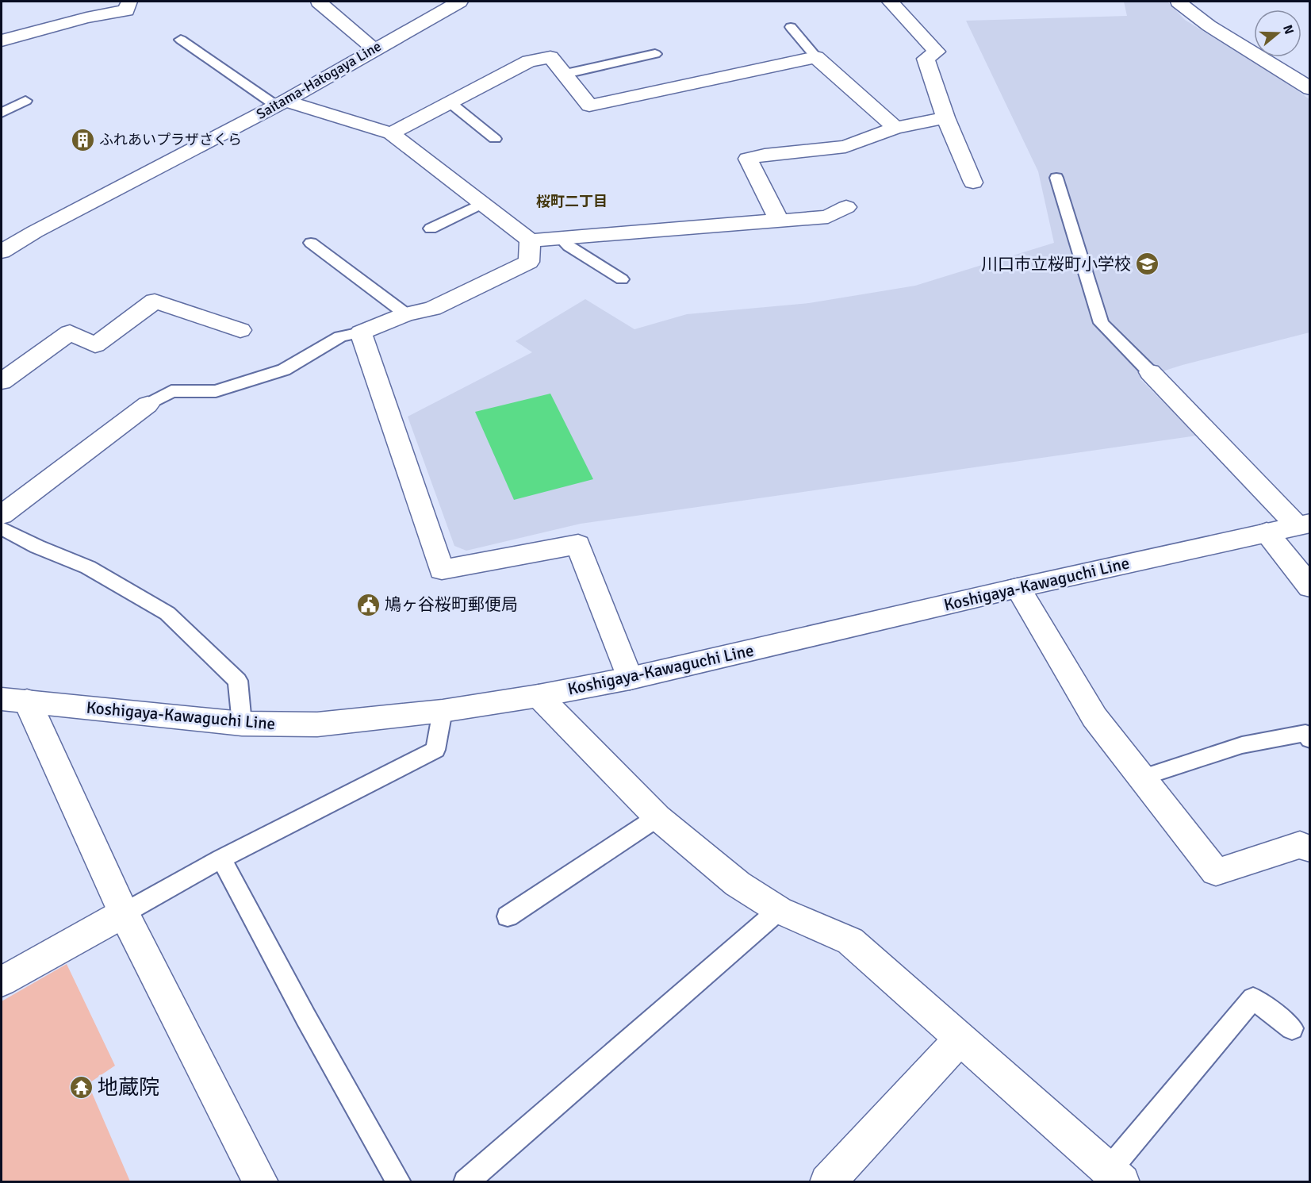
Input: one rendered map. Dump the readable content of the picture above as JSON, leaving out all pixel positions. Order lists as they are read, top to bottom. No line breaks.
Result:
{"streets":{"street":["Saitama-Hatogaya Line","Koshigaya-Kawaguchi Line"]},"districts":["桜町二丁目"],"places":{"building":["ふれあいプラザさくら"],"school or university":["川口市立桜町小学校"],"public building":["鳩ヶ谷桜町郵便局"],"temple":["地蔵院"]},"north":"right"}
